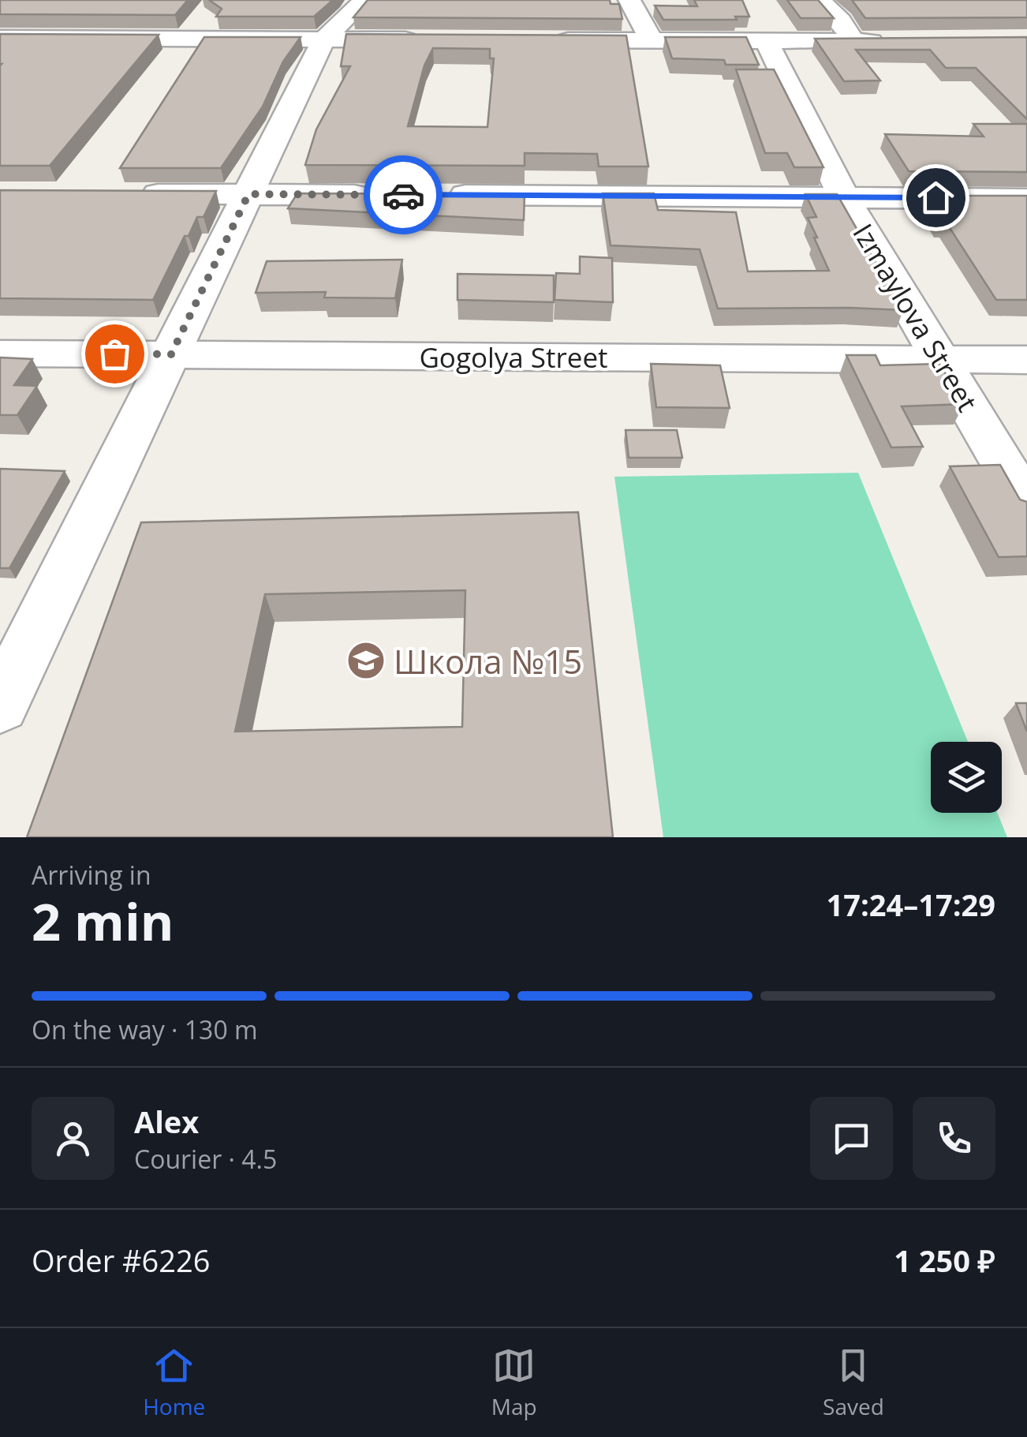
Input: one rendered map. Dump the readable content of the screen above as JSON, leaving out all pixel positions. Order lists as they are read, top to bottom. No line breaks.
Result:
{"streets":{"street":["Izmaylova Street","Gogolya Street"]},"crossings":[["Izmaylova Street","Gogolya Street"]],"places":{"school or university":["Школа №15"]},"page":{"heading":["2 min","Arriving in","17:24–17:29"],"panel":["Alex","Courier · 4.5","Order #6226","1 250 ₽"],"bar":"On the way · 130 m","tabs":["Home","Map","Saved"]}}
